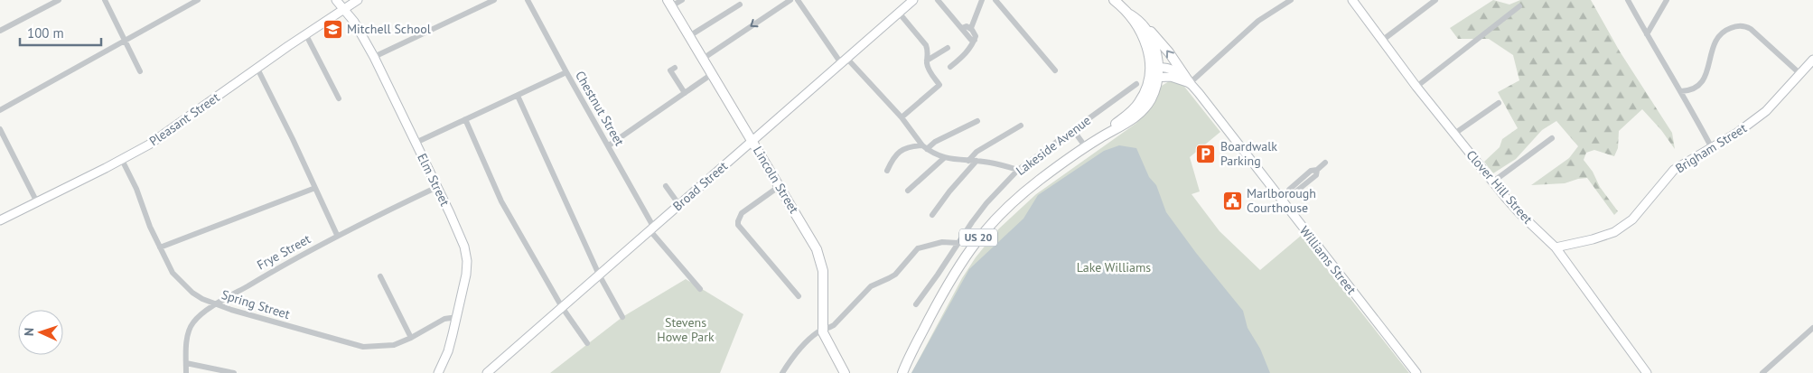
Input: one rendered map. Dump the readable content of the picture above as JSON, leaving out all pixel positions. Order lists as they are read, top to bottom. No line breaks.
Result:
{"streets":{"main road":["Lakeside Avenue","Lincoln Street","US 20"],"street":["Chestnut Street","Pleasant Street","Brigham Street","Elm Street","Broad Street","Clover Hill Street","Frye Street","Williams Street","Spring Street"]},"crossings":[["Chestnut Street","Broad Street"],["Pleasant Street","Elm Street"],["Pleasant Street","Spring Street"],["Lakeside Avenue","US 20"],["Brigham Street","Clover Hill Street"],["Elm Street","Frye Street"],["Elm Street","Spring Street"],["Lincoln Street","Broad Street"],["US 20","Williams Street"],["Frye Street","Spring Street"]],"parks":["Lake Williams","Stevens Howe Park"],"places":{"school or university":["Mitchell School"],"parking":["Boardwalk Parking"],"public building":["Marlborough Courthouse"]},"scale_bar":"100 m","north":"left"}
